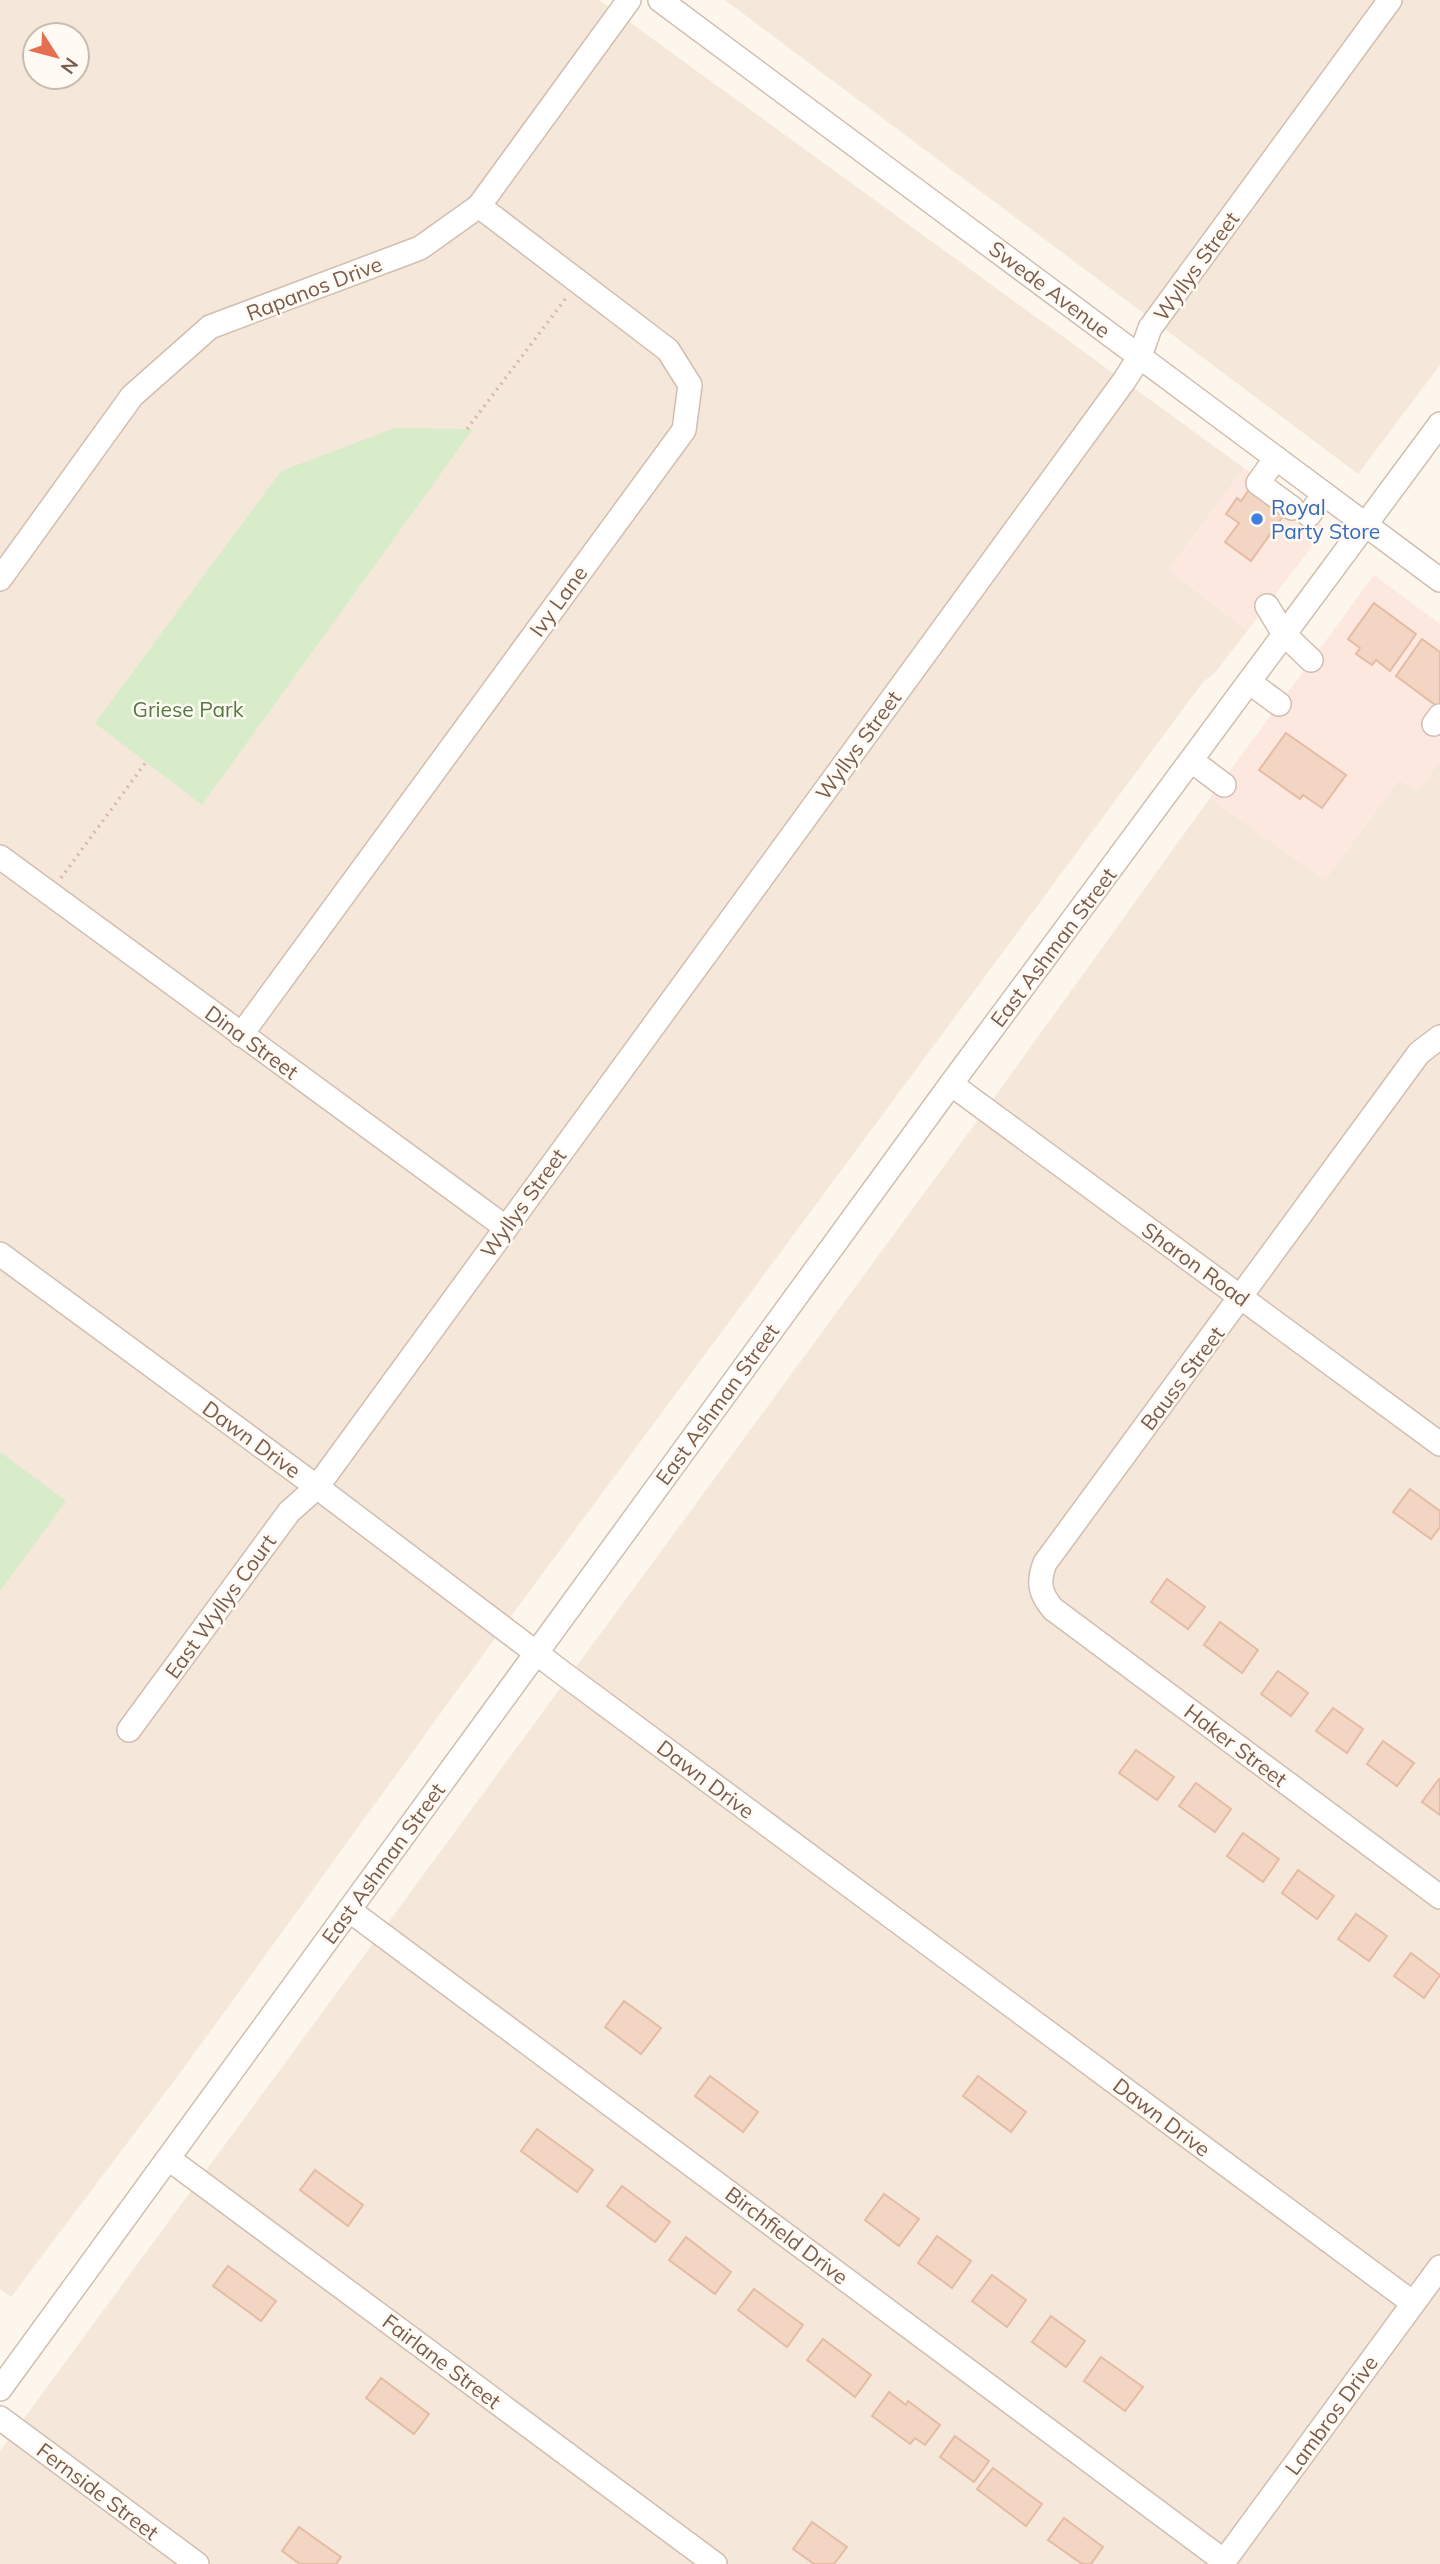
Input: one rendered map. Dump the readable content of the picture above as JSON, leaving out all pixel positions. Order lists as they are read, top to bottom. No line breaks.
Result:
{"streets":{"street":["Wyllys Street","Rapanos Drive","Swede Avenue","Ivy Lane","East Ashman Street","Dina Street","Sharon Road","Bauss Street","Dawn Drive","East Wyllys Court","Haker Street","Birchfield Drive","Fairlane Street","Lambros Drive","Fernside Street"]},"crossings":[["Wyllys Street","Swede Avenue"],["Wyllys Street","Dina Street"],["Wyllys Street","Dawn Drive"],["Wyllys Street","East Wyllys Court"],["Rapanos Drive","Ivy Lane"],["Swede Avenue","East Ashman Street"],["Ivy Lane","Dina Street"],["East Ashman Street","Sharon Road"],["East Ashman Street","Dawn Drive"],["East Ashman Street","Birchfield Drive"],["East Ashman Street","Fairlane Street"],["Sharon Road","Bauss Street"],["Bauss Street","Haker Street"],["Dawn Drive","East Wyllys Court"],["Dawn Drive","Lambros Drive"],["Birchfield Drive","Lambros Drive"]],"parks":["Griese Park"],"places":["Royal Party Store"],"north":"bottom right"}
